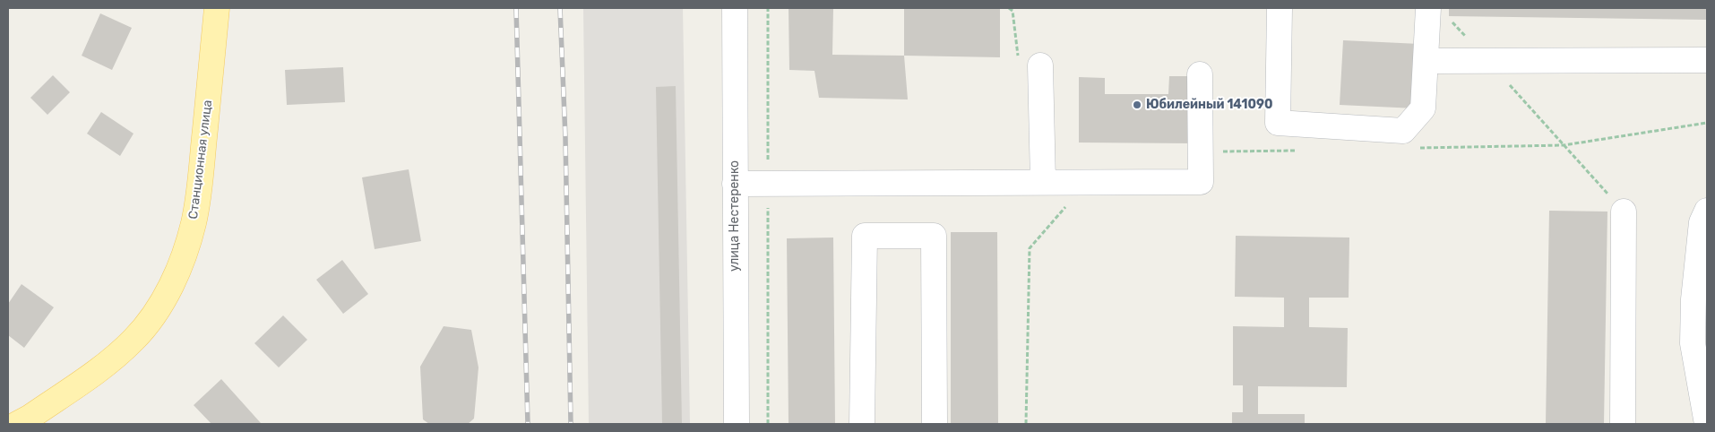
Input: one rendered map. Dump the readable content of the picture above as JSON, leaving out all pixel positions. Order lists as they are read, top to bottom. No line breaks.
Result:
{"streets":{"main road":["Станционная улица"],"street":["улица Нестеренко"]},"places":["Юбилейный 141090"]}
